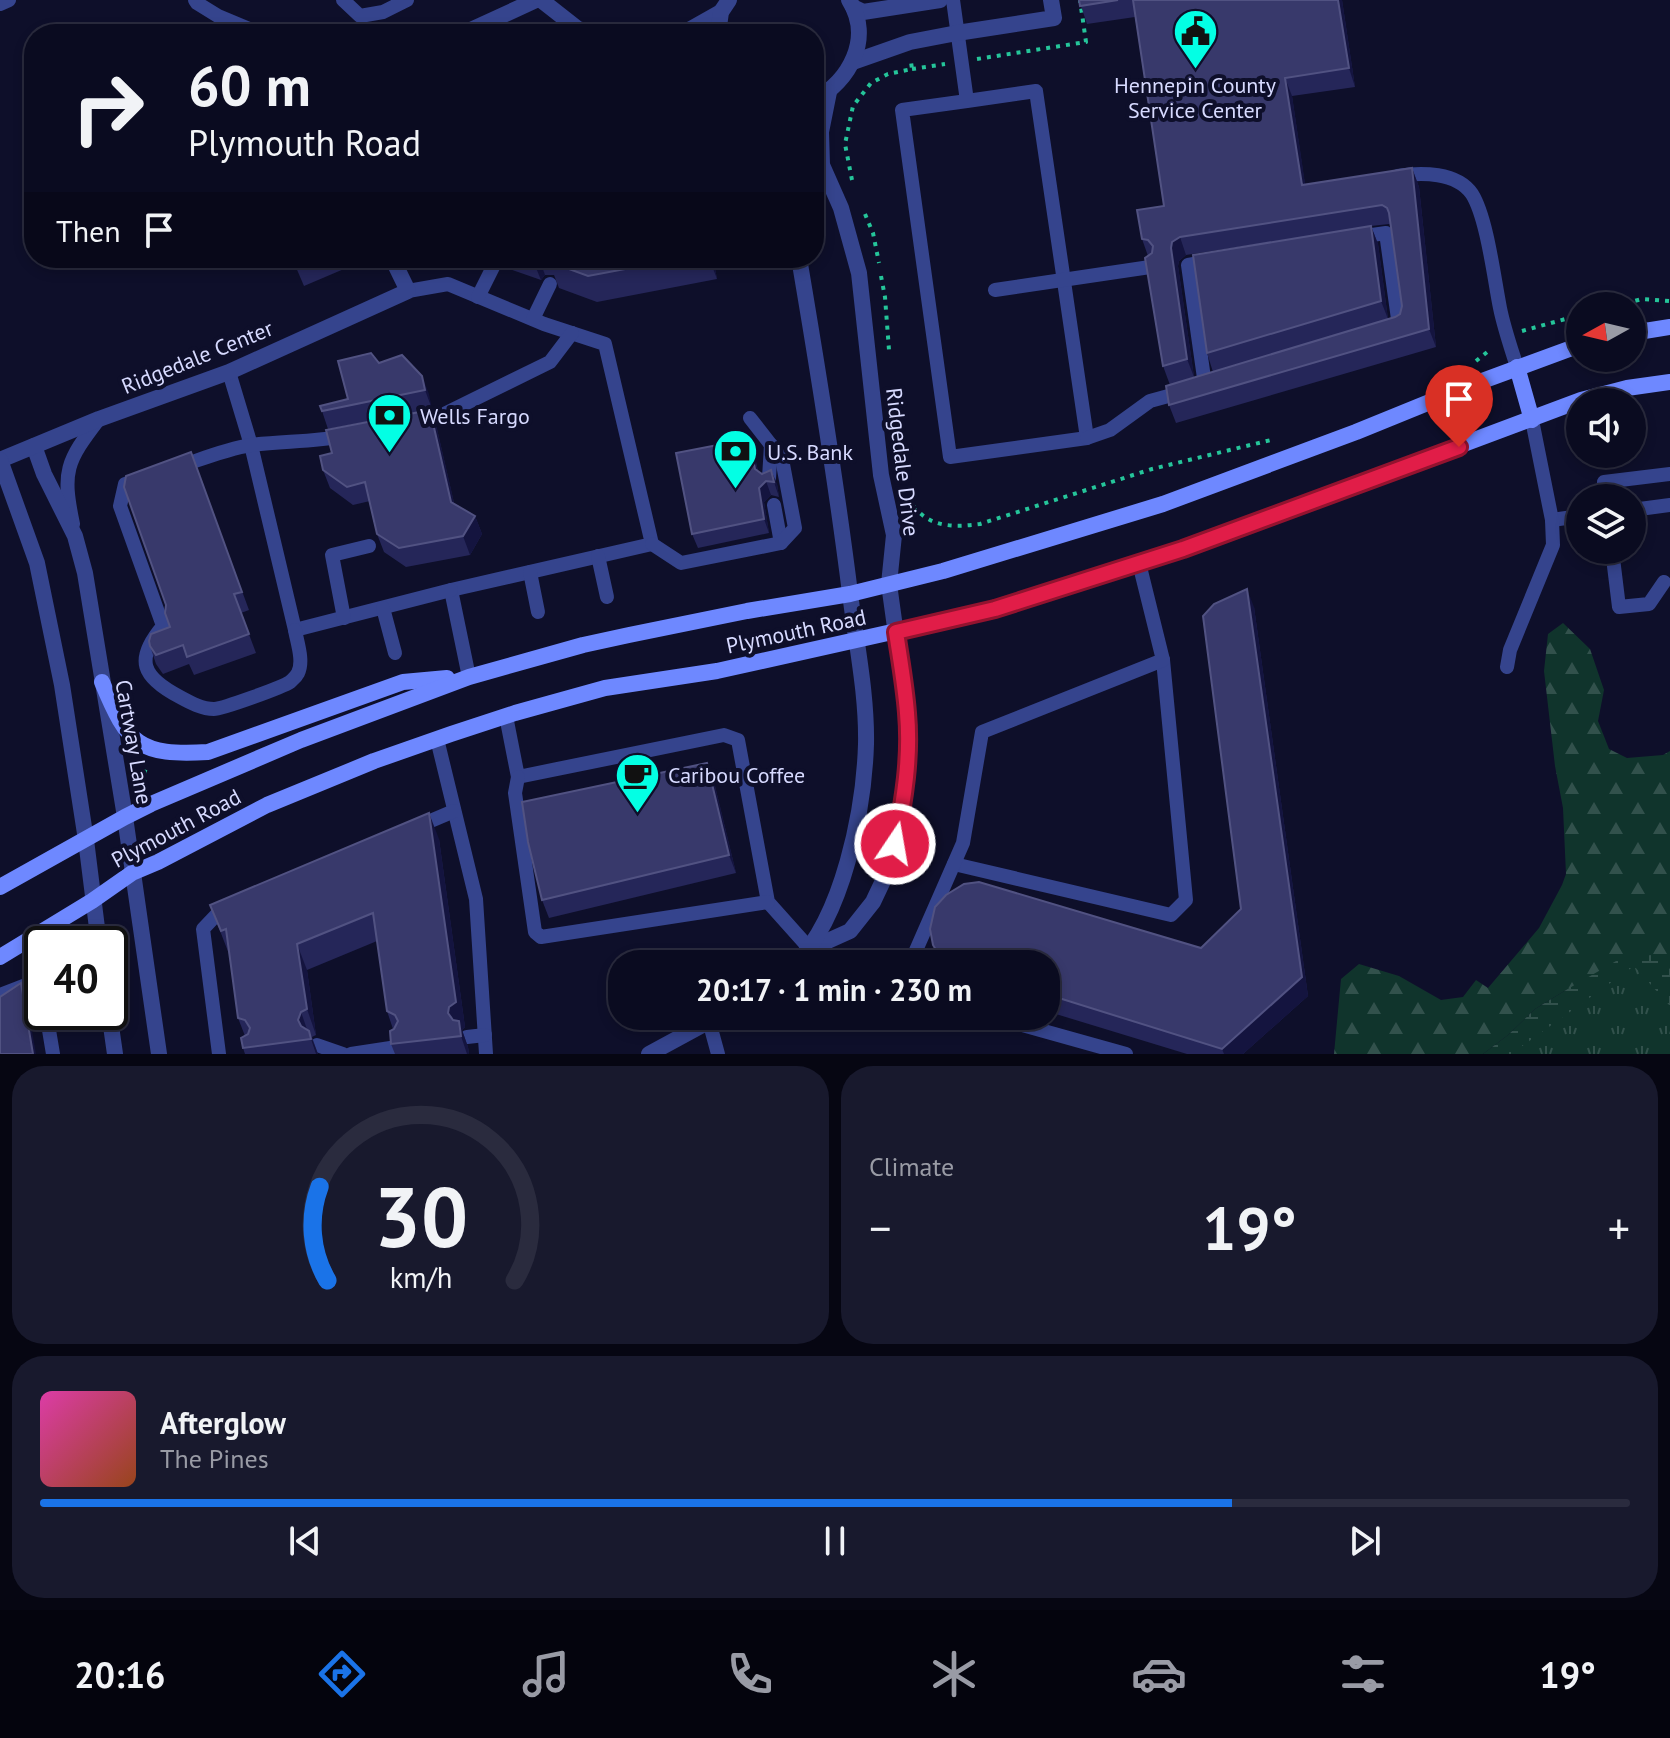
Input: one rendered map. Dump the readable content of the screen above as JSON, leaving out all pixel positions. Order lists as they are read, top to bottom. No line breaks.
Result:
{"streets":{"main road":["Plymouth Road"],"street":["Ridgedale Center","Ridgedale Drive","Cartway Lane"]},"crossings":[["Ridgedale Center","Cartway Lane"],["Ridgedale Drive","Plymouth Road"],["Plymouth Road","Cartway Lane"]],"places":{"public building":["Hennepin County Service Center"],"bank":["Wells Fargo","U.S. Bank"],"cafe":["Caribou Coffee"]},"north":"left","page":{"turn":["60 m","Plymouth Road"],"then":"Then","limit":"40","trip":"20:17 · 1 min · 230 m","tile":"Climate","heat":["−","19°","+"],"song":["Afterglow","The Pines"],"tabs":["20:16","19°"],"gauge":["30","km/h"]}}
